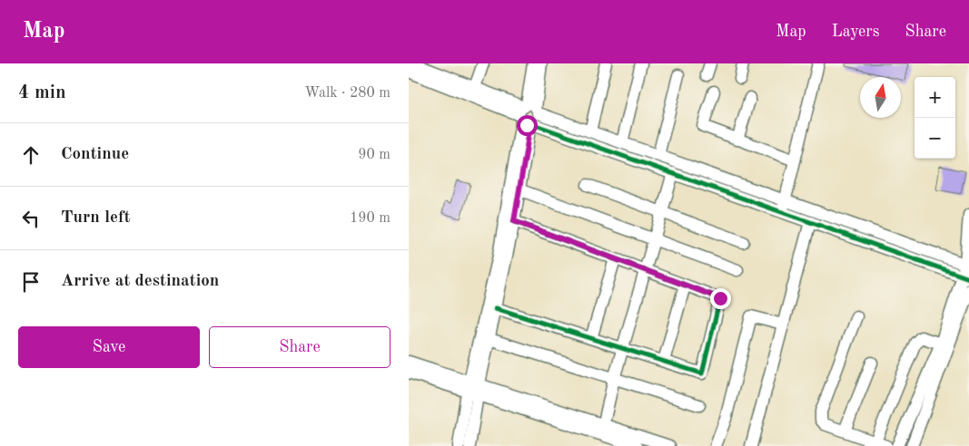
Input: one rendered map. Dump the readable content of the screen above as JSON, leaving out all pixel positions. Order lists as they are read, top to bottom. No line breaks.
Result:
{"north":"top","page":{"header":"Map","nav":["Map","Layers","Share"],"heading":["4 min","Walk · 280 m"],"map_buttons":["+","−"],"list":[["Continue","90 m"],["Turn left","190 m"],"Arrive at destination"],"buttons":["Save","Share"]}}
